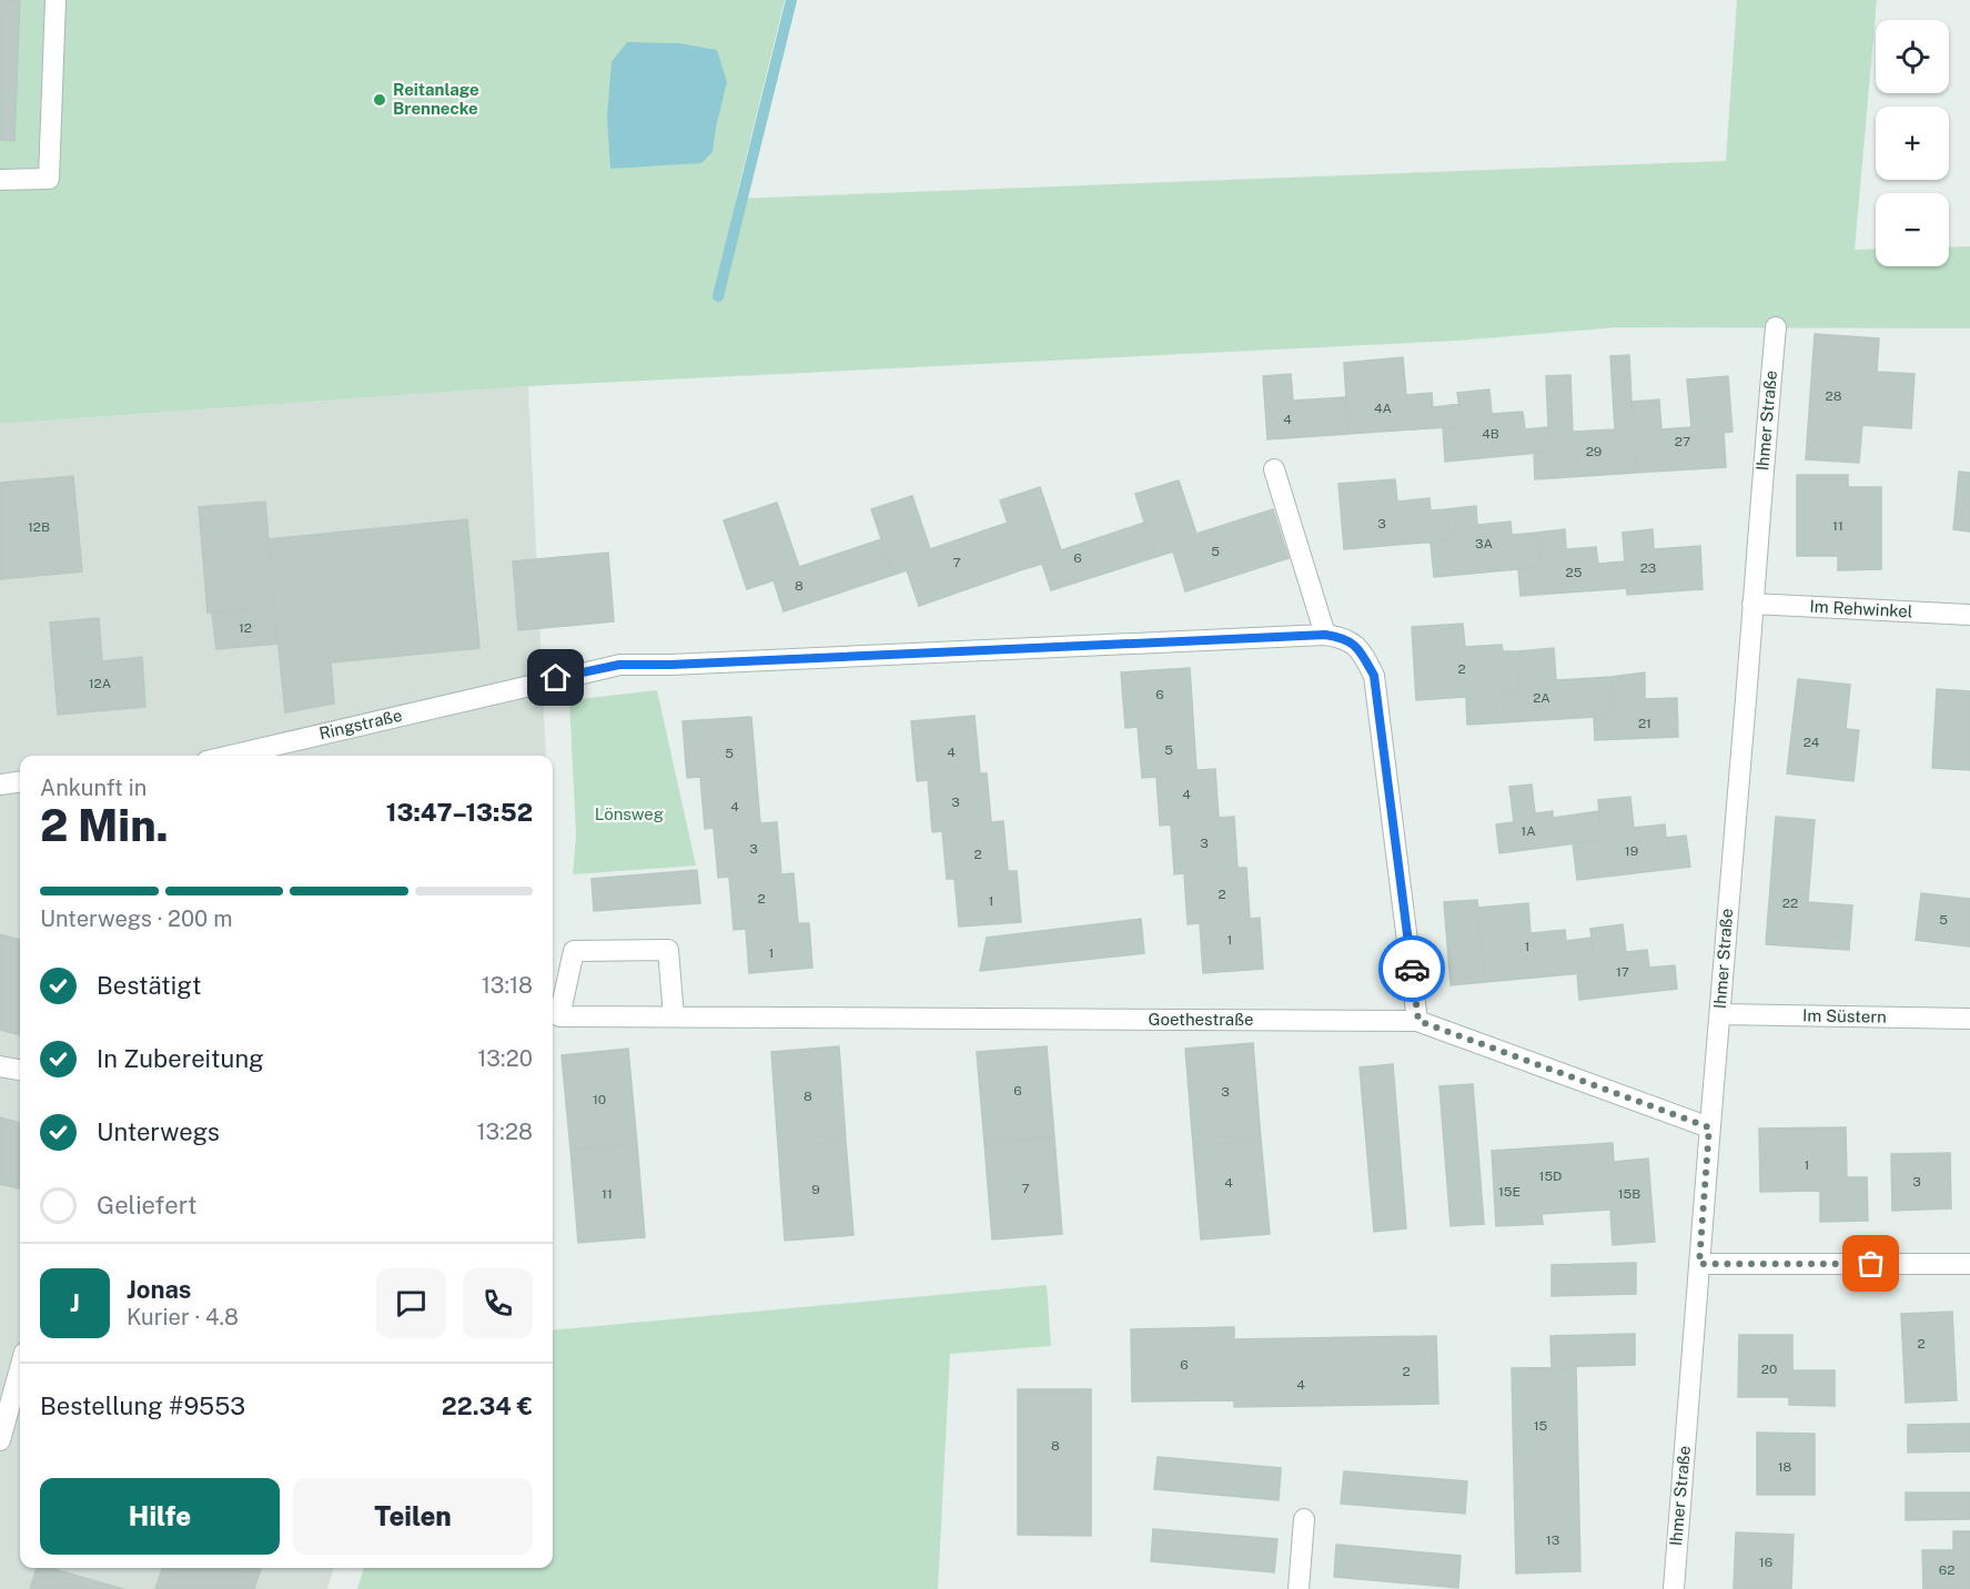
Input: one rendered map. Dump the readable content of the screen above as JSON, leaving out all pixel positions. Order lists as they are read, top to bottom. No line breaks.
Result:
{"streets":{"street":["Ihmer Straße","Im Rehwinkel","Ringstraße","Im Süstern","Goethestraße"]},"crossings":[["Ihmer Straße","Im Rehwinkel"],["Ihmer Straße","Im Süstern"],["Ihmer Straße","Goethestraße"]],"parks":["Lönsweg"],"places":["Reitanlage Brennecke"],"house_numbers":["28","4A","4","4B","27","29","3","11","12B","3A","5","6","7","23","25","8","12","2","12A","6","2A","21","24","5","4","5","4","3","4","1A","3","3","19","2","2","2","1","22","5","1","1","1","17","6","3","8","10","1","15D","3","4","7","9","15E","11","15B","2","6","20","2","4","15","8","18","13","16","62"],"page":{"map_buttons":["+","−"],"heading":["2 Min.","Ankunft in","13:47–13:52"],"panel":["Jonas","Kurier · 4.8","Bestellung #9553","22.34 €"],"bar":"Unterwegs · 200 m","list":[["Bestätigt","13:18"],["In Zubereitung","13:20"],["Unterwegs","13:28"],"Geliefert"],"round":"J","buttons":["Hilfe","Teilen"]}}
